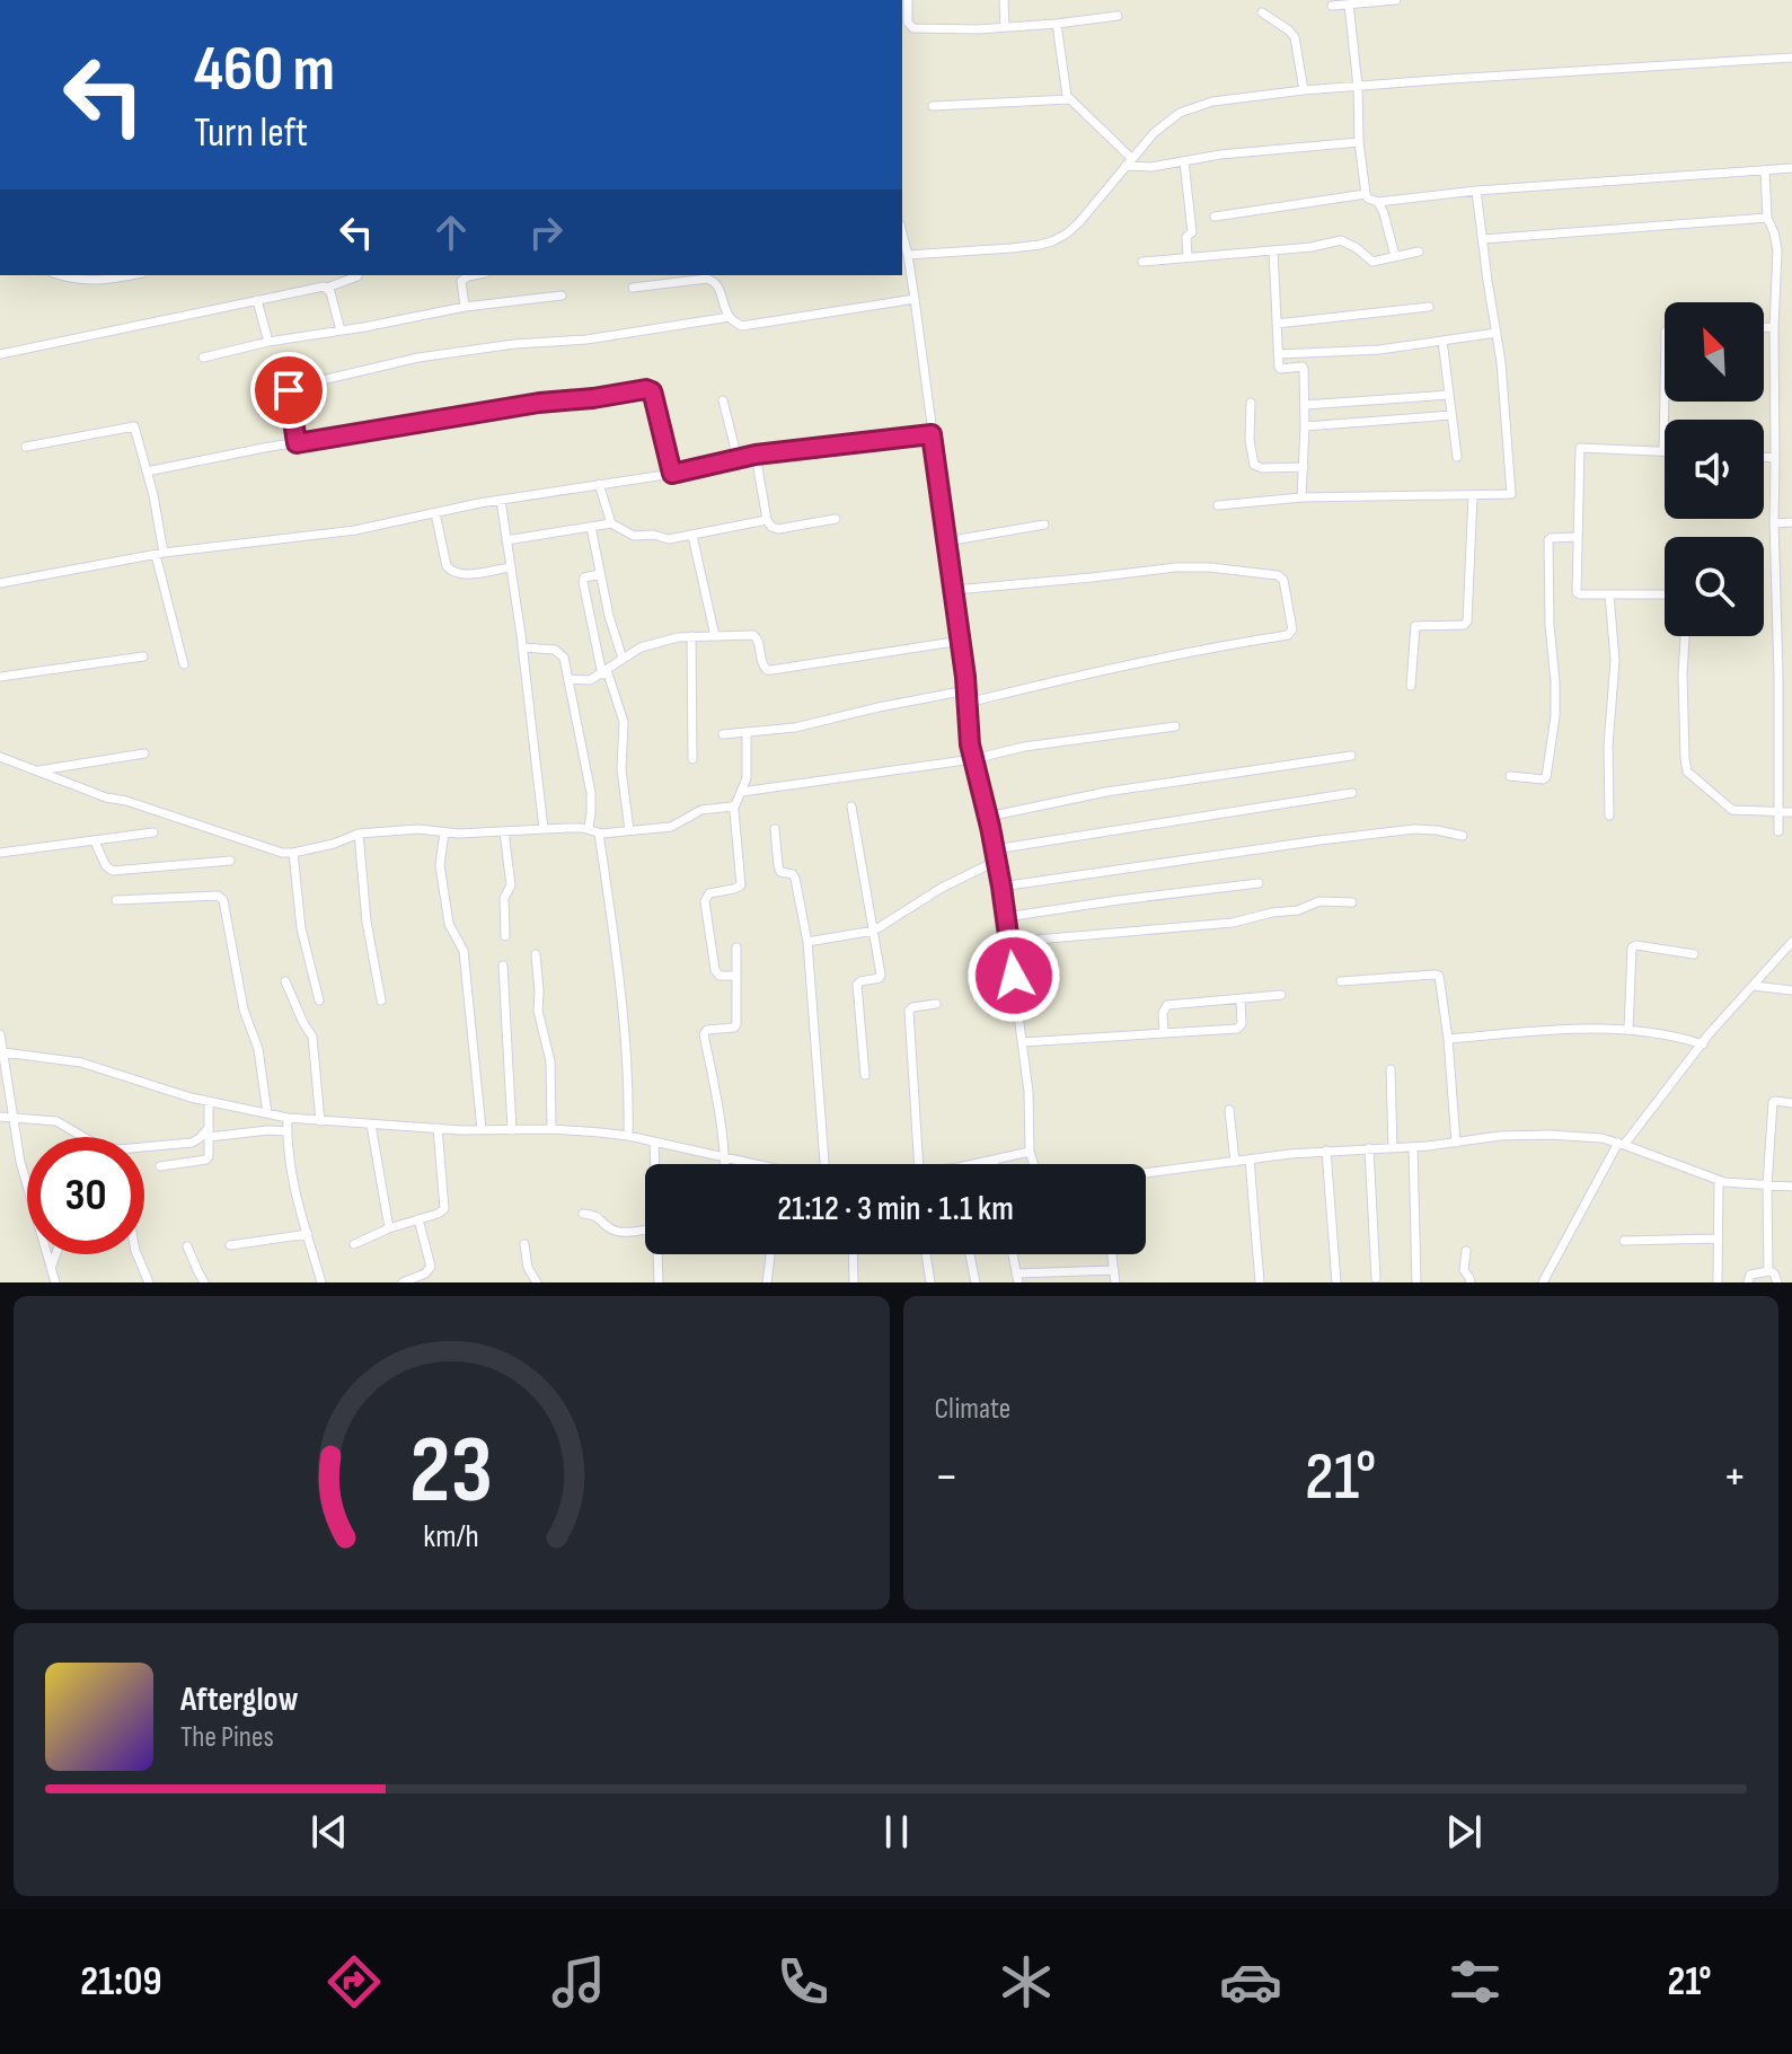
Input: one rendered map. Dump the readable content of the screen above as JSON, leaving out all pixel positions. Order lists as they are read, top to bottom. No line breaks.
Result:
{"north":"top left","page":{"turn":["460 m","Turn left"],"limit":"30","trip":"21:12 · 3 min · 1.1 km","tile":"Climate","heat":["−","21°","+"],"song":["Afterglow","The Pines"],"tabs":["21:09","21°"],"gauge":["23","km/h"]}}
